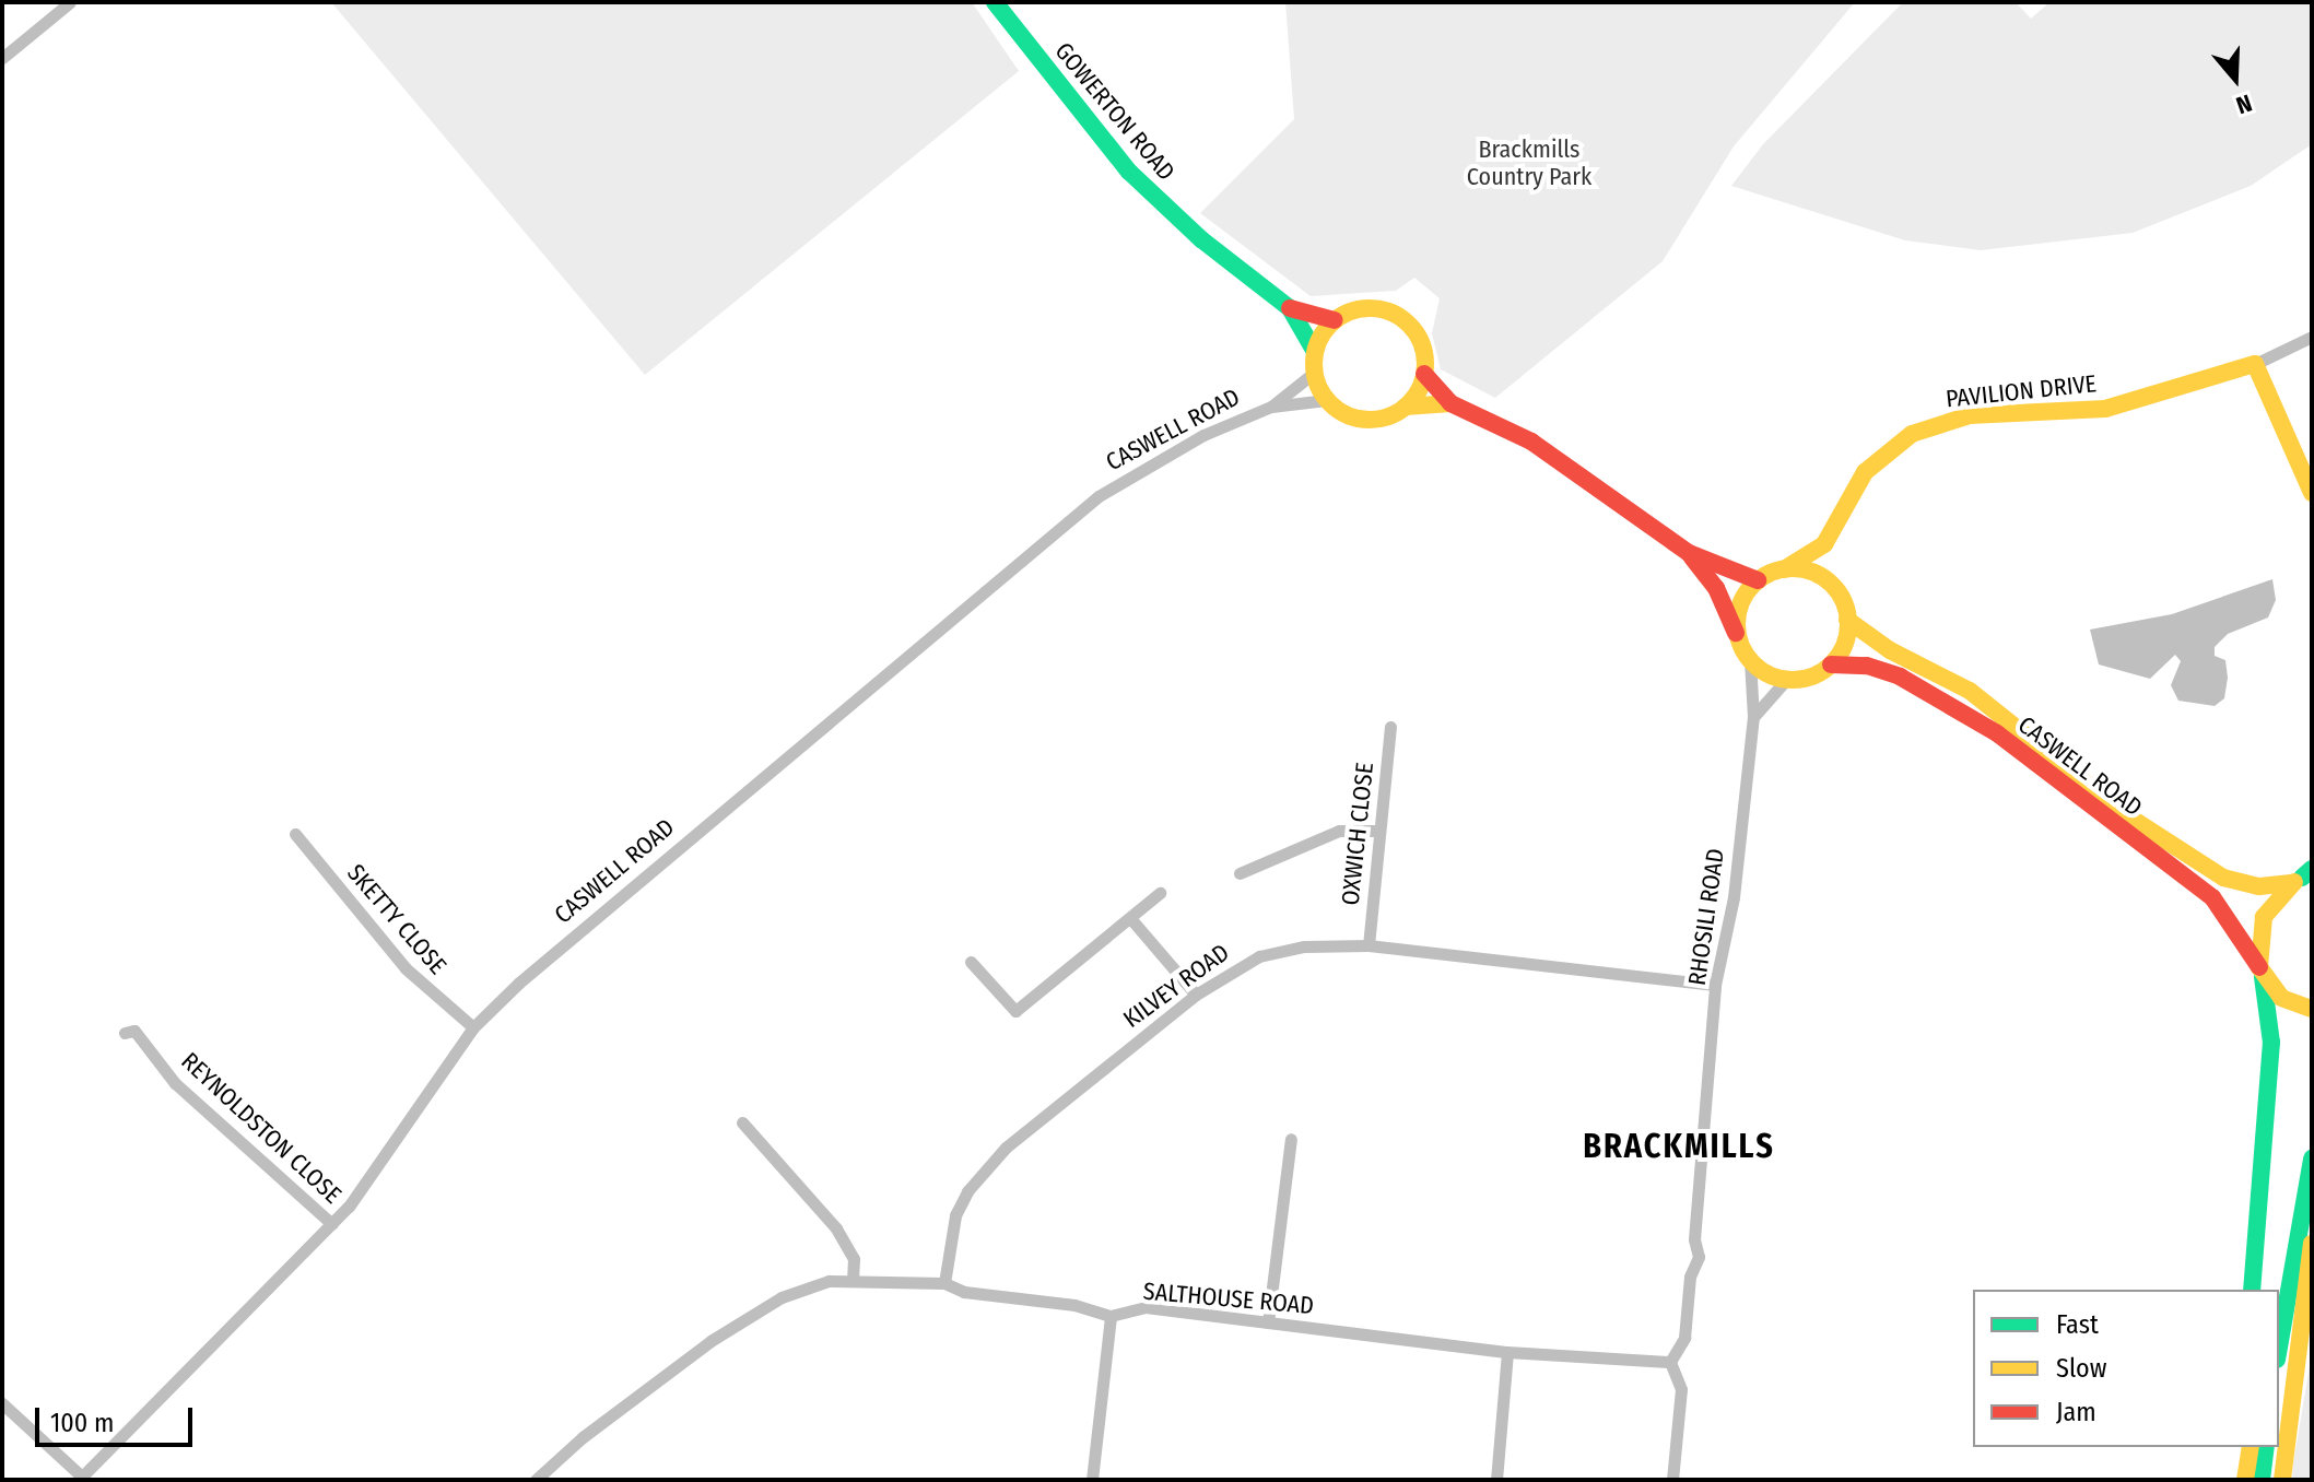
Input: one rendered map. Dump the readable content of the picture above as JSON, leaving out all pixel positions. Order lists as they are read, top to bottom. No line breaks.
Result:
{"streets":{"main road":["GOWERTON ROAD","PAVILION DRIVE","CASWELL ROAD"],"street":["OXWICH CLOSE","RHOSILI ROAD","SKETTY CLOSE","KILVEY ROAD","REYNOLDSTON CLOSE","SALTHOUSE ROAD"]},"crossings":[["GOWERTON ROAD","CASWELL ROAD"],["PAVILION DRIVE","CASWELL ROAD"],["PAVILION DRIVE","RHOSILI ROAD"],["CASWELL ROAD","RHOSILI ROAD"],["CASWELL ROAD","SKETTY CLOSE"],["CASWELL ROAD","REYNOLDSTON CLOSE"],["OXWICH CLOSE","KILVEY ROAD"],["RHOSILI ROAD","KILVEY ROAD"],["RHOSILI ROAD","SALTHOUSE ROAD"],["KILVEY ROAD","SALTHOUSE ROAD"]],"districts":["BRACKMILLS"],"parks":["Brackmills Country Park"],"legend":["Fast","Slow","Jam"],"scale_bar":"100 m","north":"bottom"}
